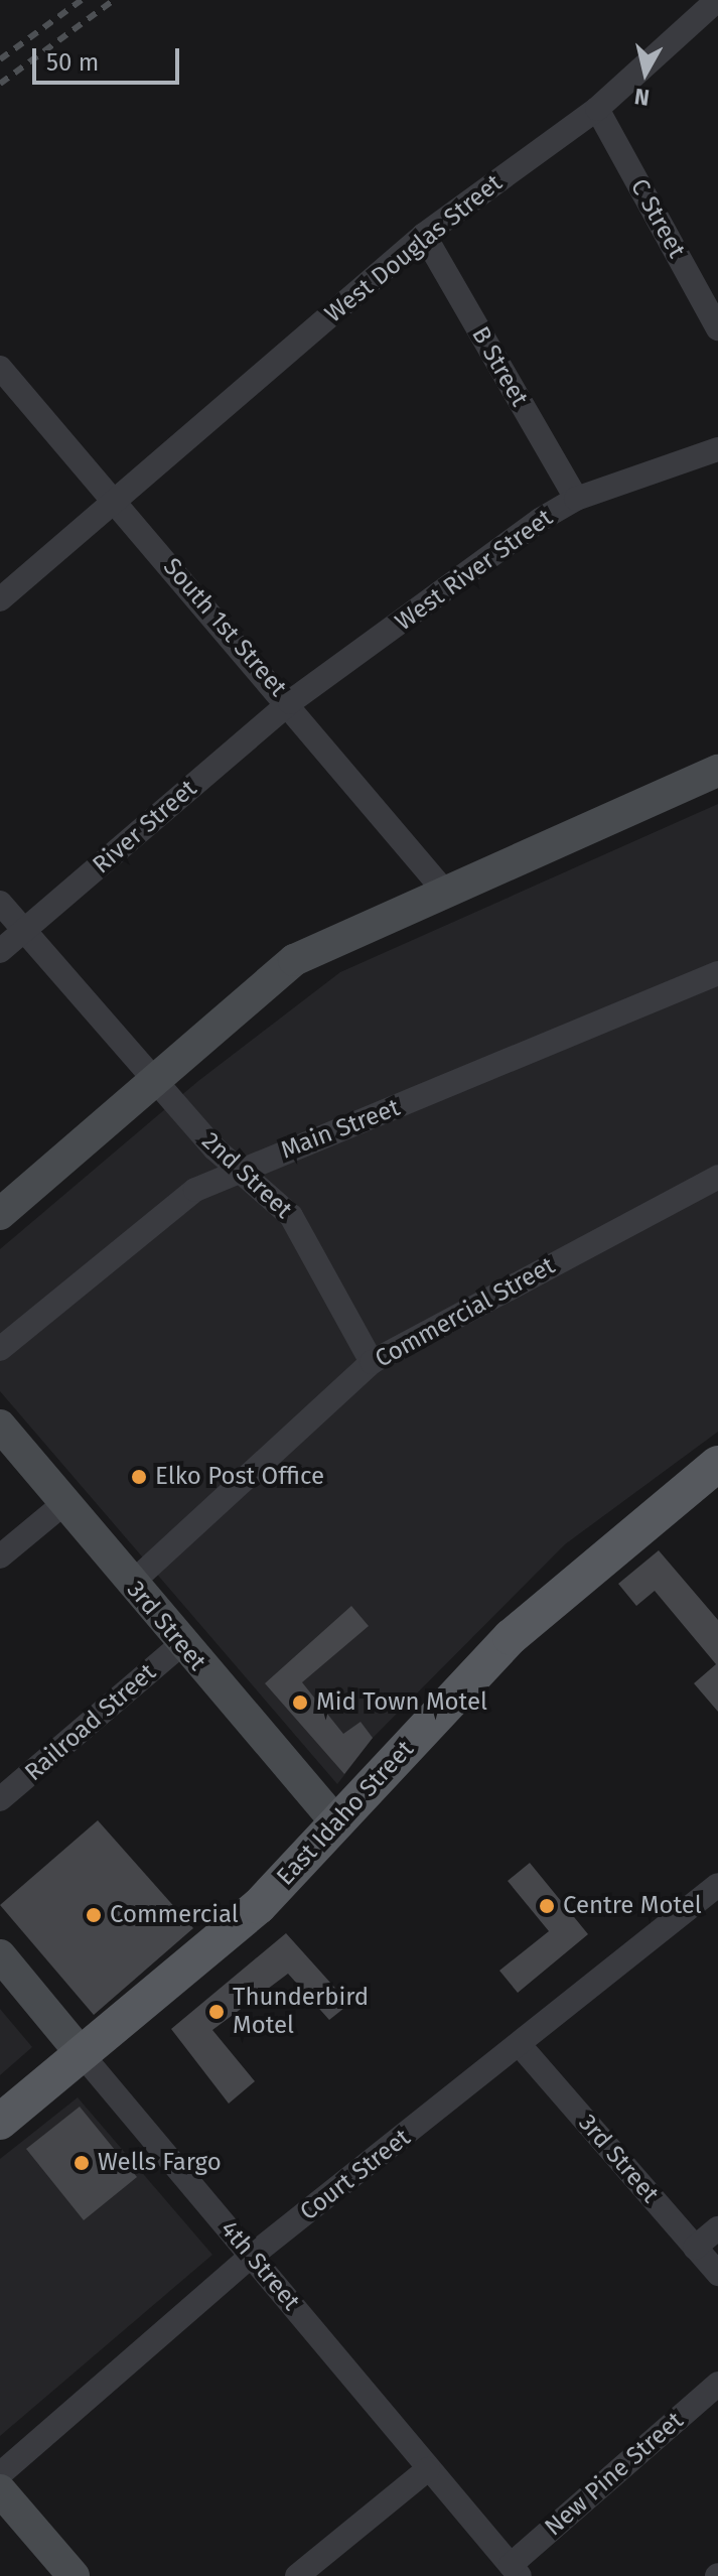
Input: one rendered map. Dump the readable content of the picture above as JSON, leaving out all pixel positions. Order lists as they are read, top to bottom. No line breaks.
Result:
{"streets":{"main road":["3rd Street","East Idaho Street","4th Street"],"street":["C Street","West Douglas Street","B Street","West River Street","South 1st Street","River Street","Main Street","2nd Street","Commercial Street","Railroad Street","Court Street","New Pine Street"]},"crossings":[["C Street","West Douglas Street"],["West Douglas Street","B Street"],["West Douglas Street","South 1st Street"],["B Street","West River Street"],["West River Street","South 1st Street"],["West River Street","River Street"],["South 1st Street","River Street"],["River Street","2nd Street"],["Main Street","2nd Street"],["2nd Street","Commercial Street"],["Commercial Street","3rd Street"],["3rd Street","Railroad Street"],["3rd Street","East Idaho Street"],["3rd Street","Court Street"],["East Idaho Street","4th Street"],["Court Street","4th Street"],["4th Street","New Pine Street"]],"places":["Elko Post Office","Mid Town Motel","Centre Motel","Commercial","Thunderbird Motel","Wells Fargo"],"scale_bar":"50 m","north":"bottom"}
